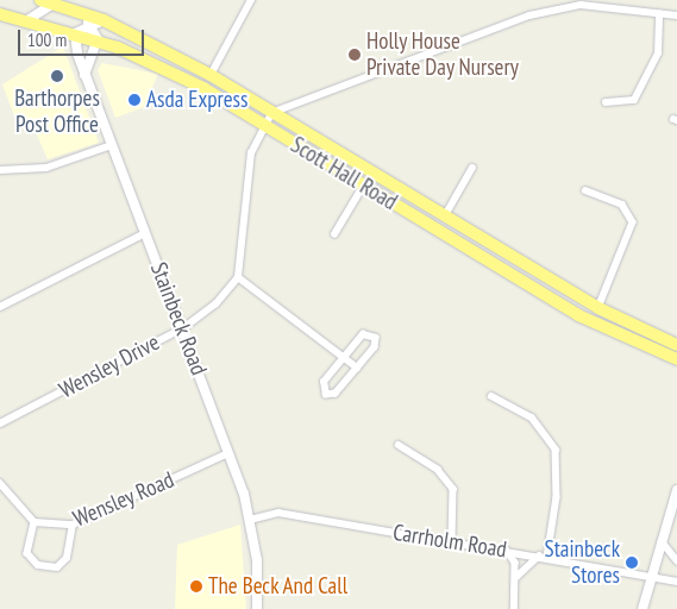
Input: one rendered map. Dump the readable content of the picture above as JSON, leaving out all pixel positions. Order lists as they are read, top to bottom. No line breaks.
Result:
{"streets":{"highway":["Scott Hall Road"],"street":["Stainbeck Road","Wensley Drive","Wensley Road","Carrholm Road"]},"crossings":[["Scott Hall Road","Stainbeck Road"],["Stainbeck Road","Wensley Drive"],["Stainbeck Road","Wensley Road"],["Stainbeck Road","Carrholm Road"]],"places":["Holly House Private Day Nursery","Barthorpes Post Office","Asda Express","Stainbeck Stores","The Beck And Call"],"scale_bar":"100 m"}
